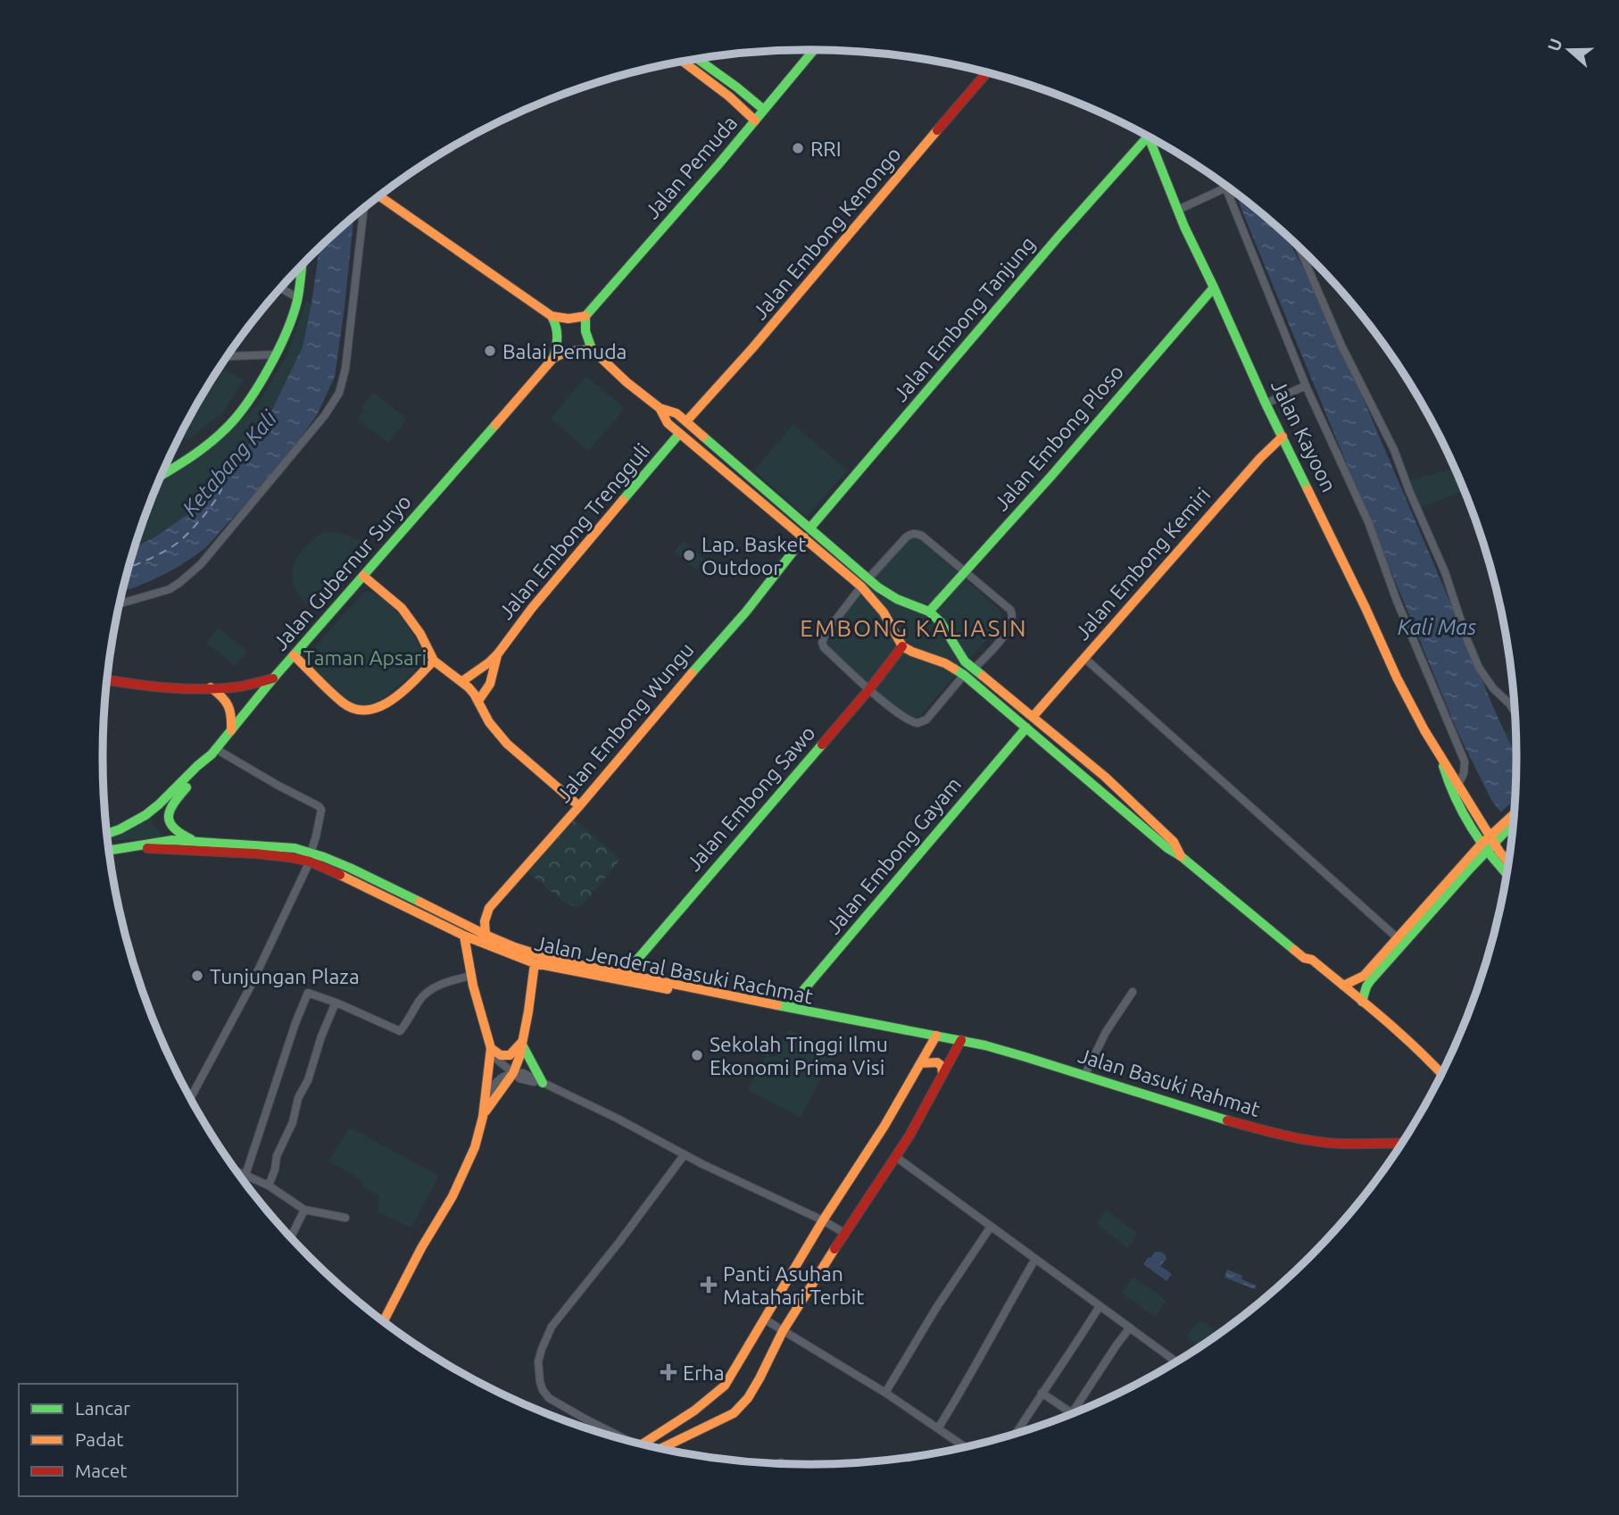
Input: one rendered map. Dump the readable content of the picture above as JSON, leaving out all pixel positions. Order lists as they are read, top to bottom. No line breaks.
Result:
{"streets":{"main road":["Jalan Pemuda","Jalan Embong Kenongo","Jalan Embong Tanjung","Jalan Kayoon","Jalan Embong Ploso","Jalan Embong Trengguli","Jalan Embong Kemiri","Jalan Gubernur Suryo","Jalan Embong Wungu","Jalan Embong Sawo","Jalan Embong Gayam","Jalan Jenderal Basuki Rachmat","Jalan Basuki Rahmat"]},"crossings":[["Jalan Embong Tanjung","Jalan Kayoon"],["Jalan Kayoon","Jalan Embong Ploso"],["Jalan Kayoon","Jalan Embong Kemiri"],["Jalan Embong Wungu","Jalan Jenderal Basuki Rachmat"],["Jalan Embong Sawo","Jalan Jenderal Basuki Rachmat"],["Jalan Embong Gayam","Jalan Jenderal Basuki Rachmat"],["Jalan Jenderal Basuki Rachmat","Jalan Basuki Rahmat"]],"districts":["EMBONG KALIASIN"],"water":["Ketabang Kali","Kali Mas"],"parks":["Taman Apsari"],"places":{"other":["RRI","Balai Pemuda","Lap. Basket Outdoor","Tunjungan Plaza","Sekolah Tinggi Ilmu Ekonomi Prima Visi"],"health":["Panti Asuhan Matahari Terbit","Erha"]},"legend":["Lancar","Padat","Macet"],"north":"left"}
